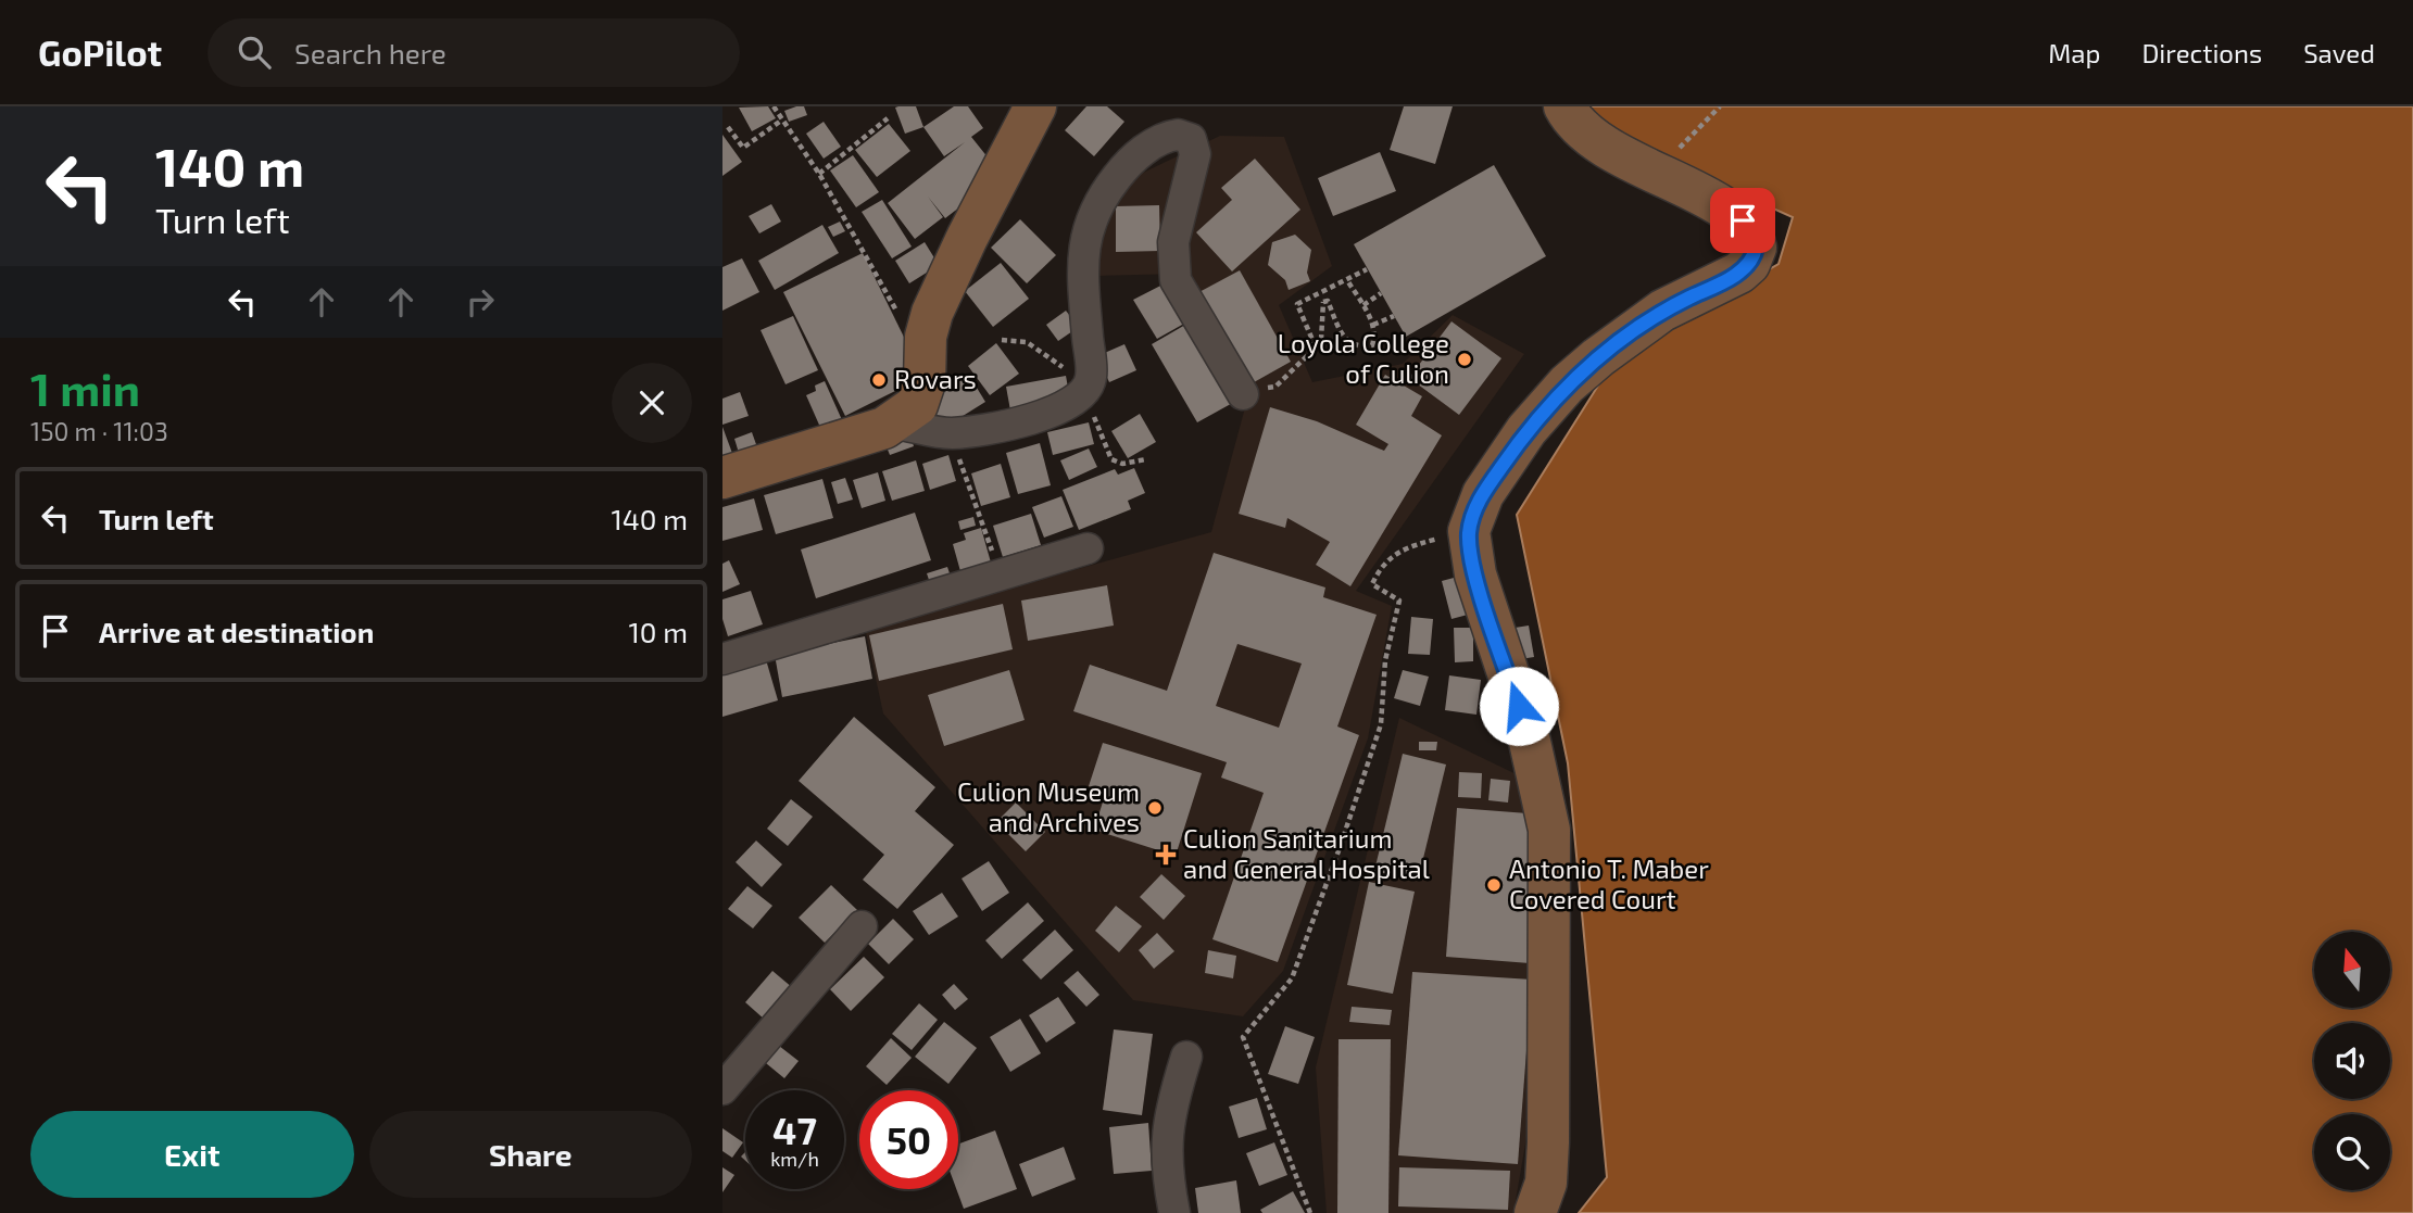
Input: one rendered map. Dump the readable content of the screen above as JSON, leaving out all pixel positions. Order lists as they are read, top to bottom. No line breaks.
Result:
{"places":{"other":["Loyola College of Culion","Rovars","Culion Museum and Archives","Antonio T. Maber Covered Court"],"health":["Culion Sanitarium and General Hospital"]},"north":"top","page":{"header":"GoPilot","search":"Search here","nav":["Map","Directions","Saved"],"turn":["140 m","Turn left"],"heading":["1 min","150 m · 11:03"],"list":[{"name":"Turn left","value":"140 m"},{"name":"Arrive at destination","value":"10 m"}],"speed":"47 km/h","limit":"50","buttons":["Exit","Share"]}}
